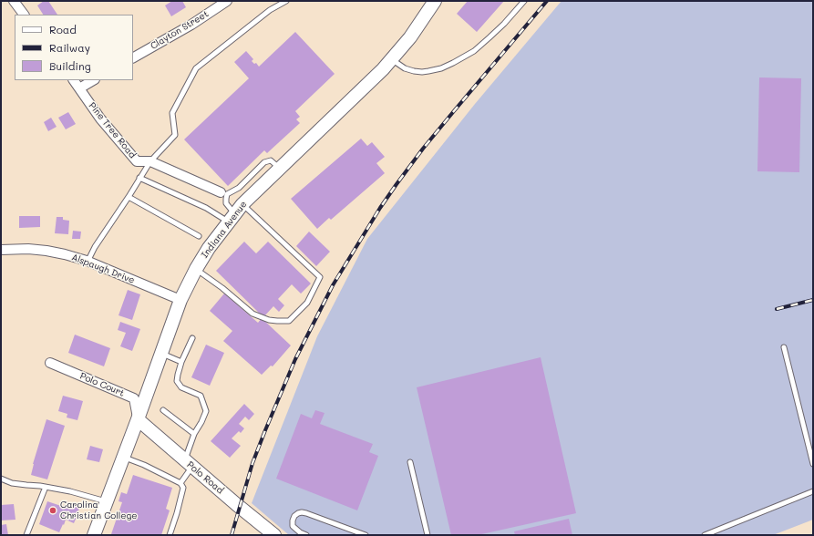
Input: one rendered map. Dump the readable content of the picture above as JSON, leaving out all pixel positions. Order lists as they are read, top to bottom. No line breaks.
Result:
{"streets":{"main road":["Indiana Avenue","Polo Road"],"street":["Clayton Street","Pine Tree Road","Alspaugh Drive","Polo Court"]},"crossings":[["Indiana Avenue","Alspaugh Drive"],["Indiana Avenue","Polo Court"],["Indiana Avenue","Polo Road"],["Polo Court","Polo Road"]],"places":["Carolina Christian College"],"legend":["Road","Railway","Building"]}
